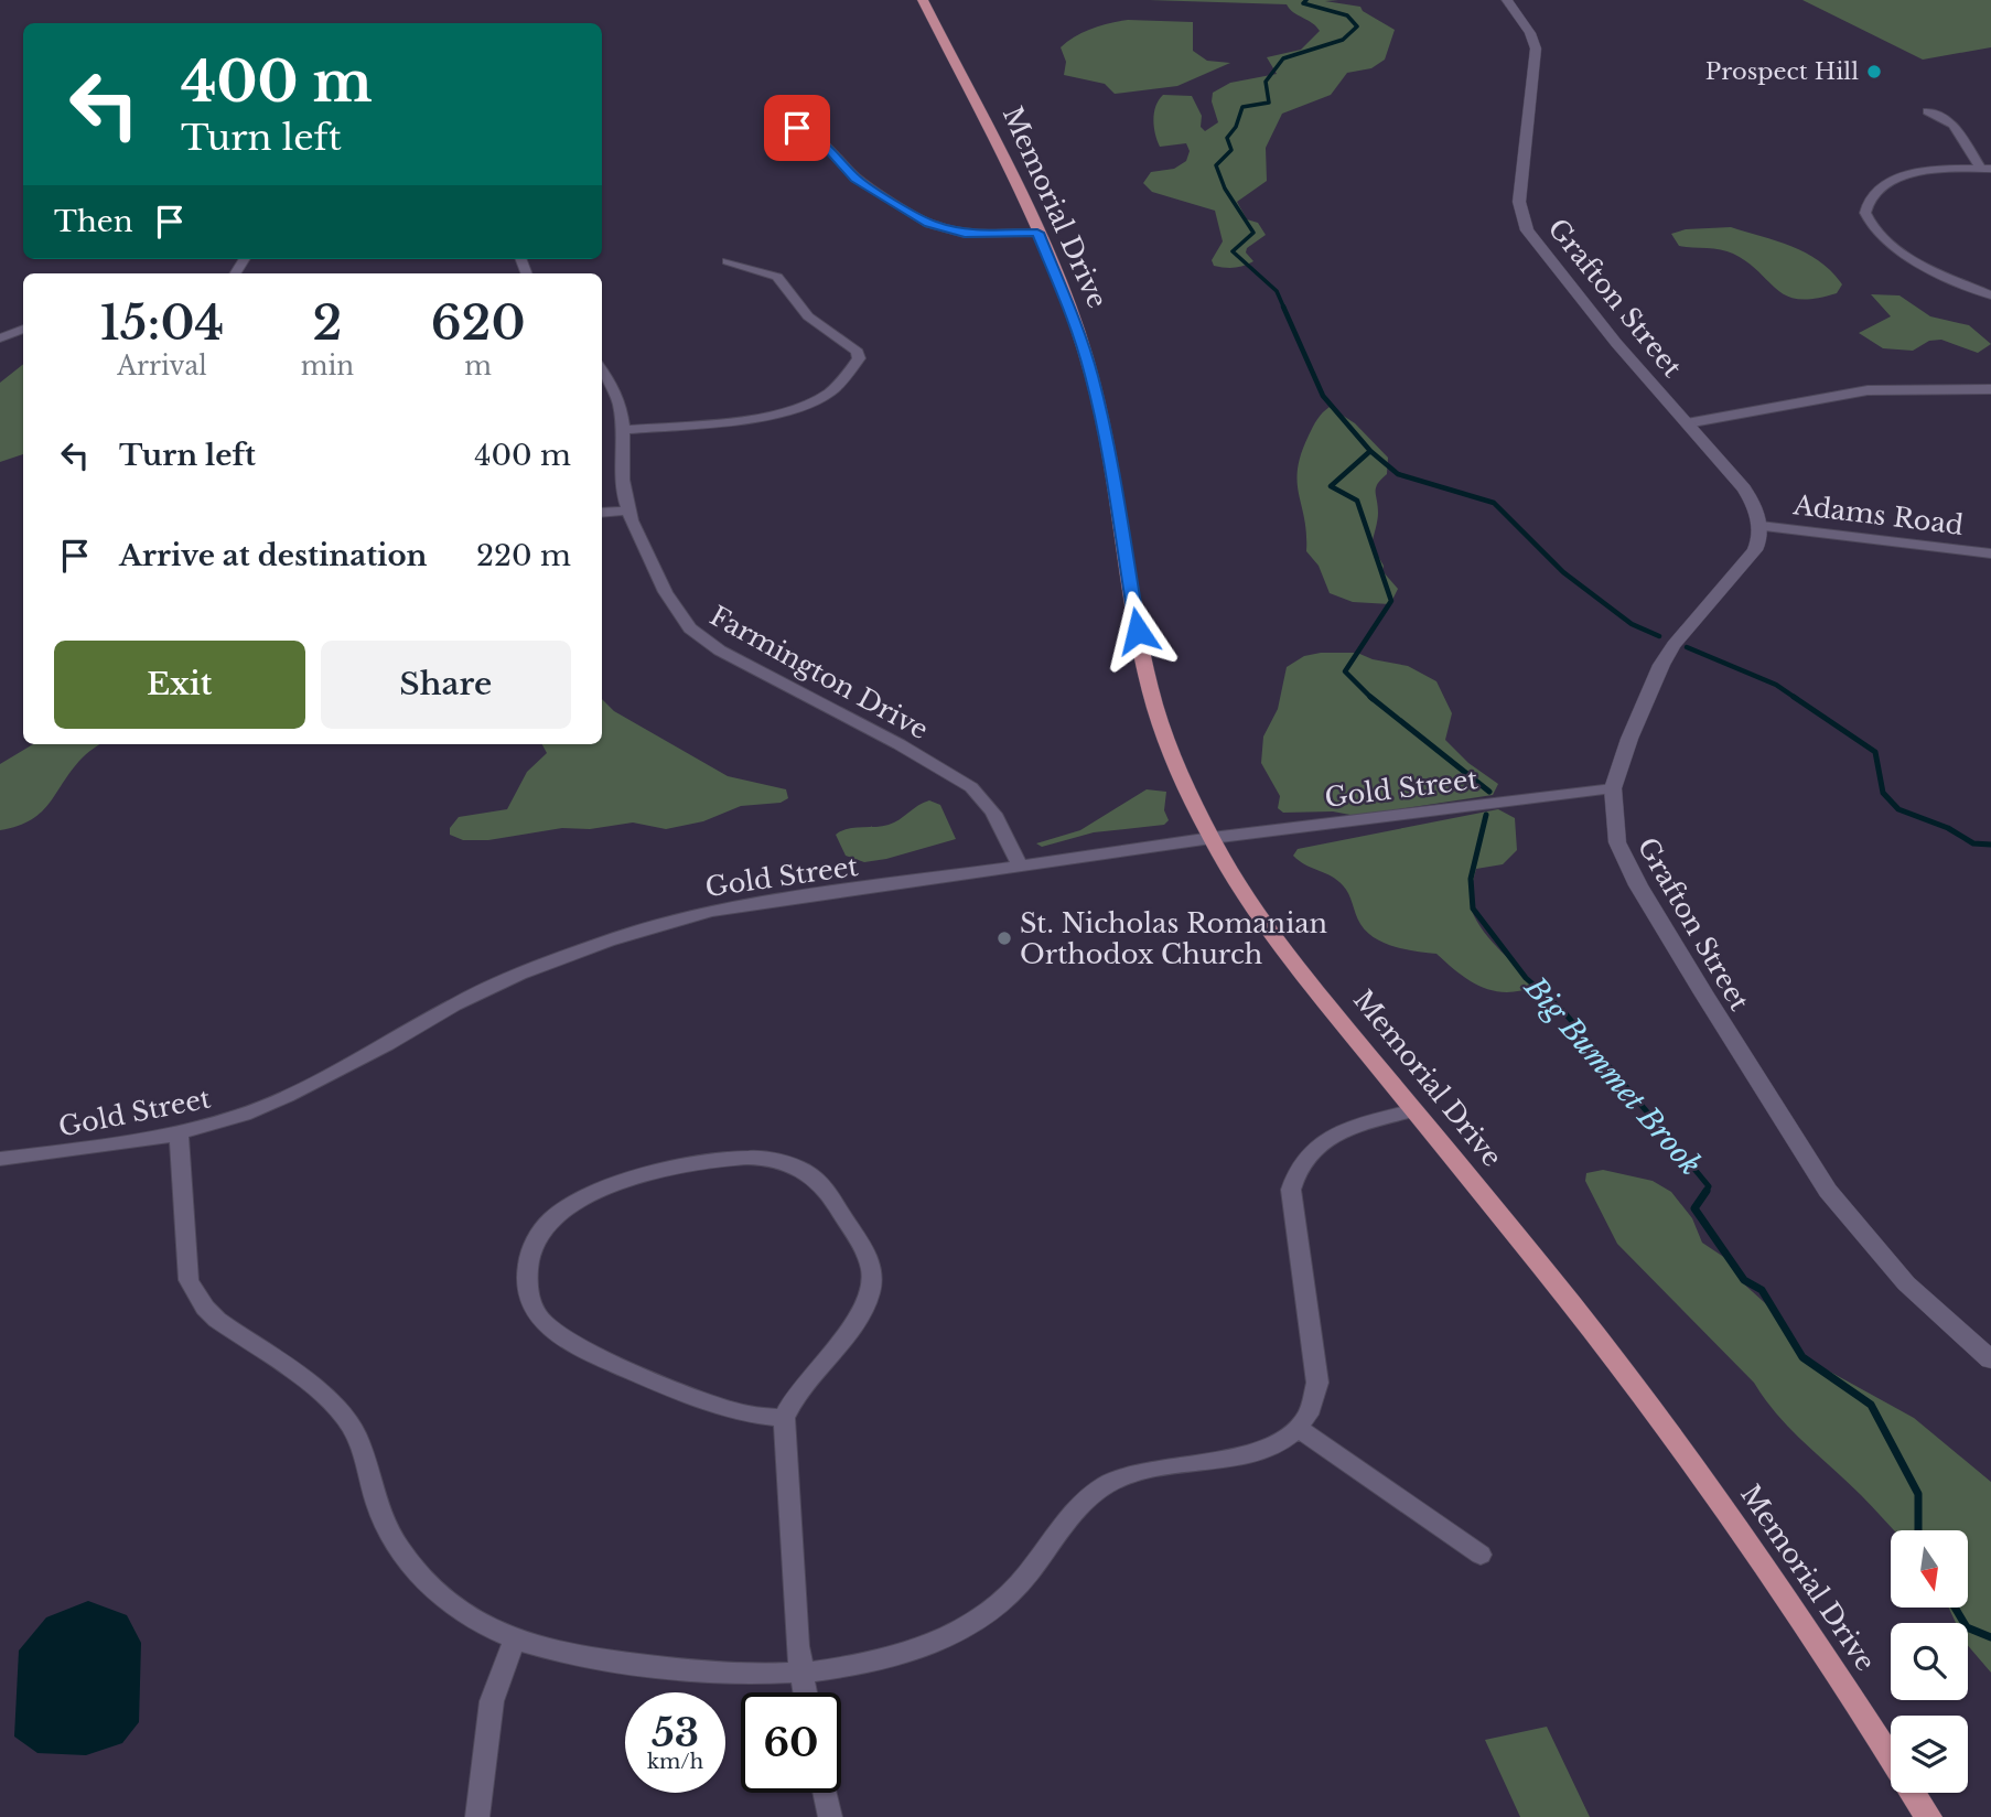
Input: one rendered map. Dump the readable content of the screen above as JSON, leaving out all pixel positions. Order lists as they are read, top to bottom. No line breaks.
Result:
{"streets":{"main road":["Memorial Drive"],"street":["Grafton Street","Adams Road","Farmington Drive","Gold Street"]},"crossings":[["Memorial Drive","Gold Street"],["Grafton Street","Adams Road"],["Grafton Street","Gold Street"],["Farmington Drive","Gold Street"]],"water":["Big Bummet Brook"],"places":["Prospect Hill","St. Nicholas Romanian Orthodox Church"],"north":"bottom","page":{"turn":["400 m","Turn left"],"then":"Then","eta":["15:04","Arrival","2","min","620","m"],"list":[{"name":"Turn left","value":"400 m"},{"name":"Arrive at destination","value":"220 m"}],"buttons":["Exit","Share"],"speed":"53 km/h","limit":"60"}}
